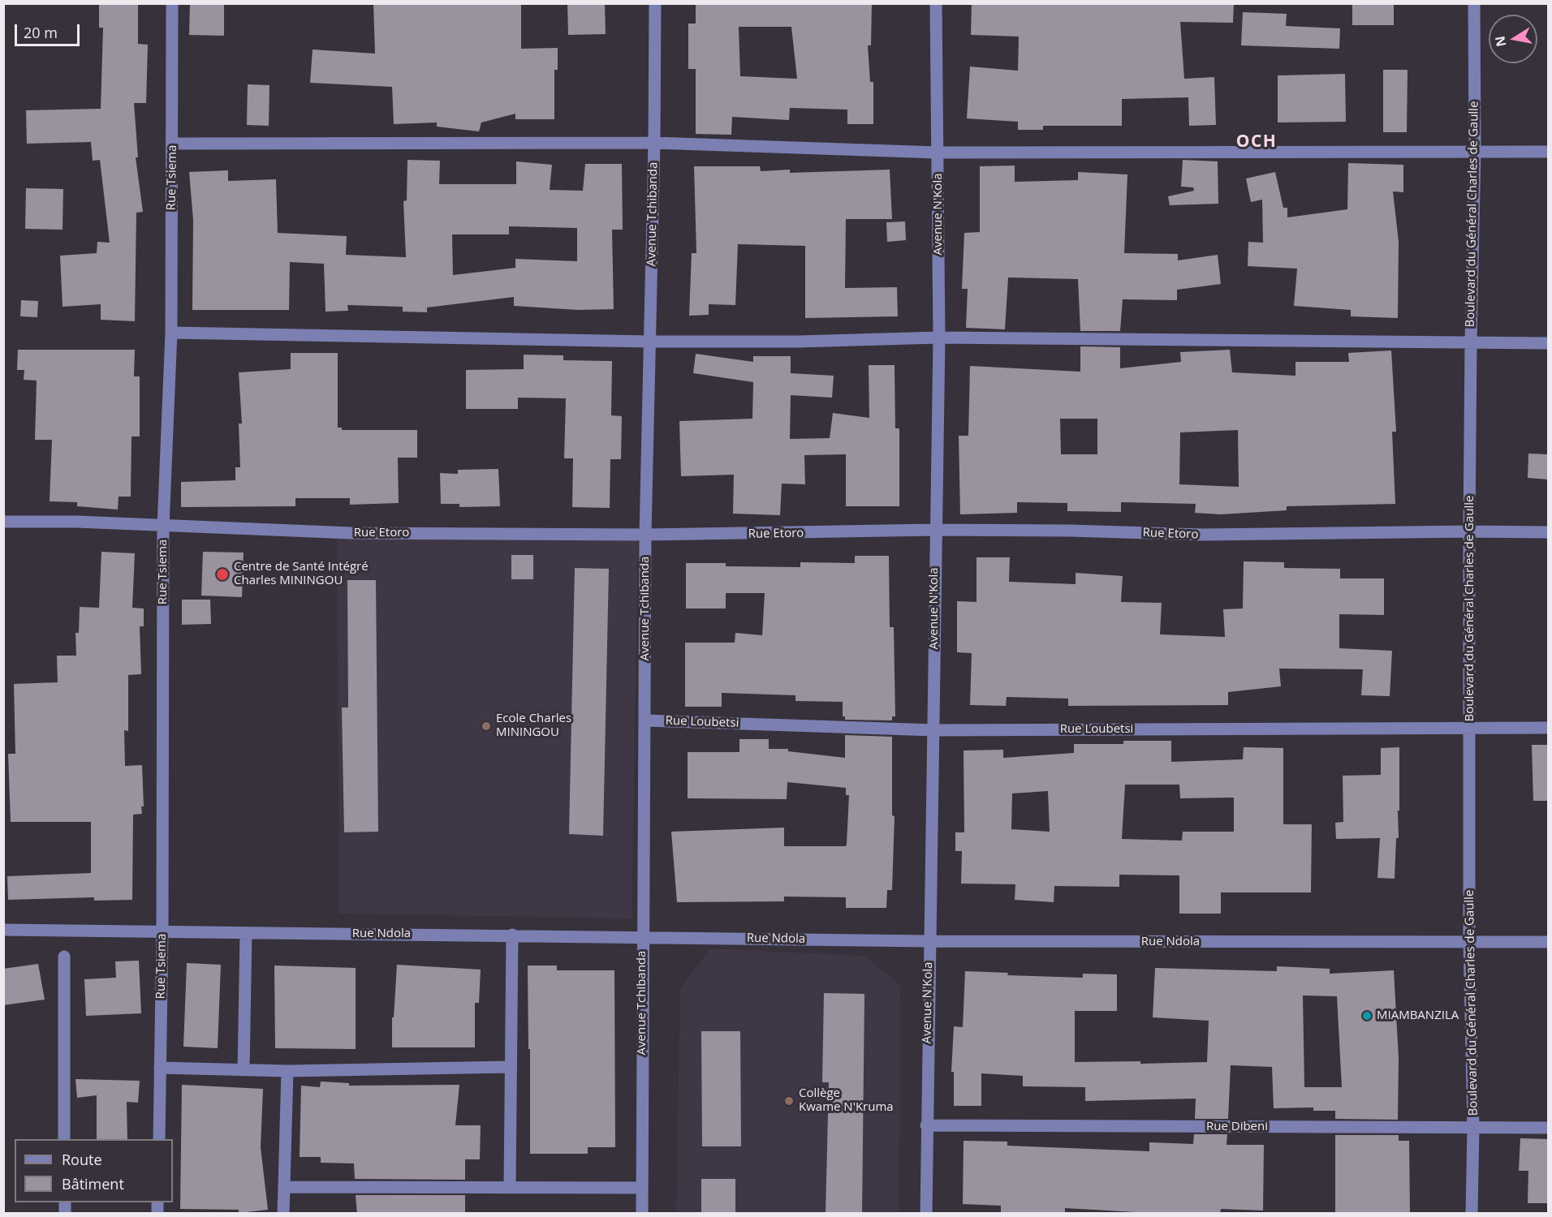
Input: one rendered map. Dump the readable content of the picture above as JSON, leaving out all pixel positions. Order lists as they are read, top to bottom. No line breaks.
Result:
{"streets":{"street":["Rue Tsiema","Avenue Tchibanda","Avenue N'Kola","Boulevard du Général Charles de Gaulle","Rue Etoro","Rue Loubetsi","Rue Ndola","Rue Dibeni"]},"crossings":[["Rue Tsiema","Rue Etoro"],["Rue Tsiema","Rue Ndola"],["Avenue Tchibanda","Rue Etoro"],["Avenue Tchibanda","Rue Loubetsi"],["Avenue Tchibanda","Rue Ndola"],["Avenue N'Kola","Rue Etoro"],["Avenue N'Kola","Rue Loubetsi"],["Avenue N'Kola","Rue Ndola"],["Avenue N'Kola","Rue Dibeni"],["Boulevard du Général Charles de Gaulle","Rue Etoro"],["Boulevard du Général Charles de Gaulle","Rue Loubetsi"],["Boulevard du Général Charles de Gaulle","Rue Ndola"],["Boulevard du Général Charles de Gaulle","Rue Dibeni"]],"districts":["OCH"],"places":["Centre de Santé Intégré Charles MININGOU","Ecole Charles MININGOU","MIAMBANZILA","Collège Kwame N'Kruma"],"legend":["Route","Bâtiment"],"scale_bar":"20 m","north":"left"}
